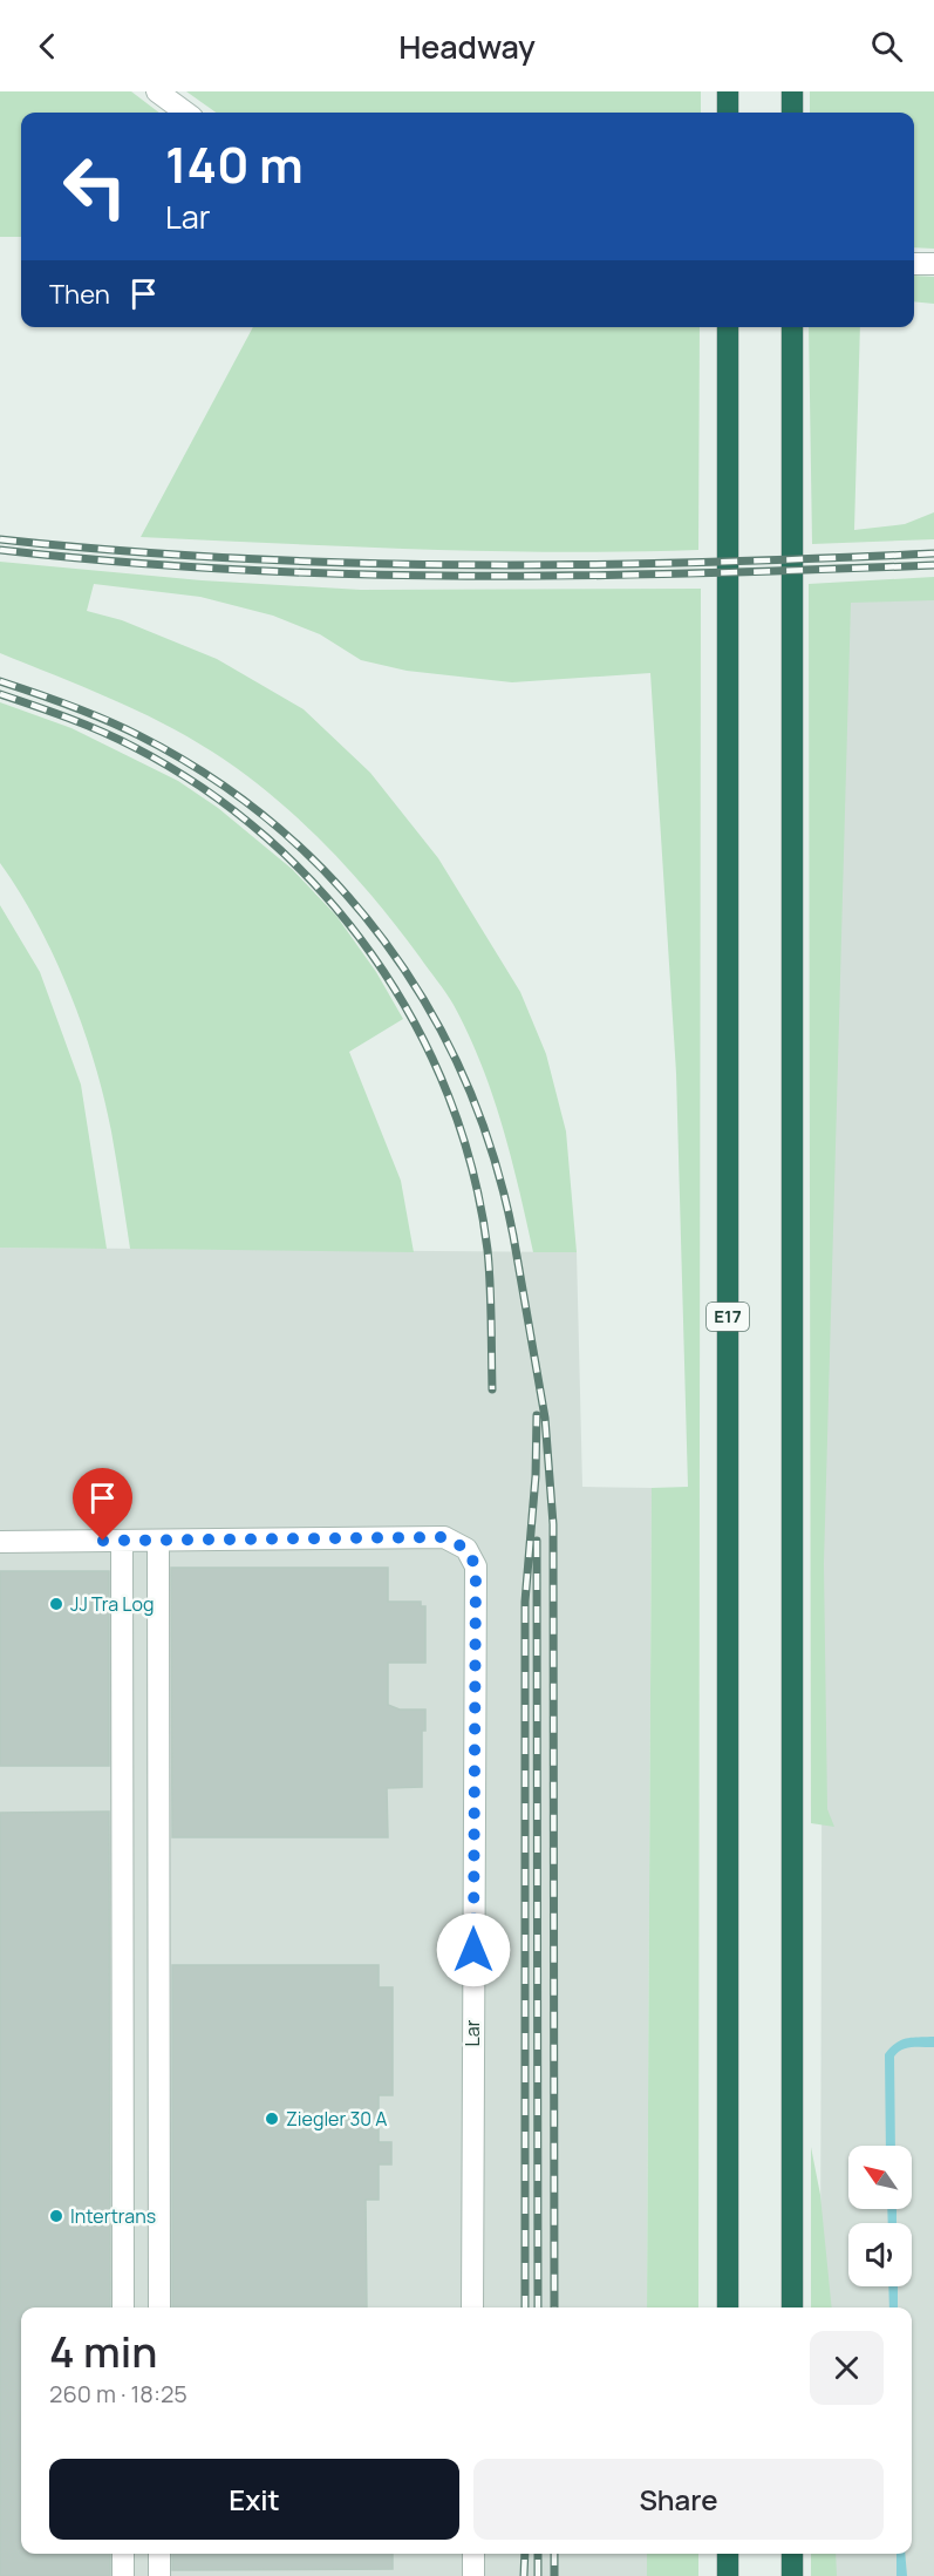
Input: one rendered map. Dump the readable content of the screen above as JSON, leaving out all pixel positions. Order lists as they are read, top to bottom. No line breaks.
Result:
{"streets":{"highway":["E17"],"street":["Lar"]},"places":["JJ Tra Log","Ziegler 30 A","Intertrans"],"north":"top left","page":{"header":"Headway","turn":["140 m","Lar"],"then":"Then","heading":["4 min","260 m · 18:25"],"buttons":["Exit","Share"]}}
